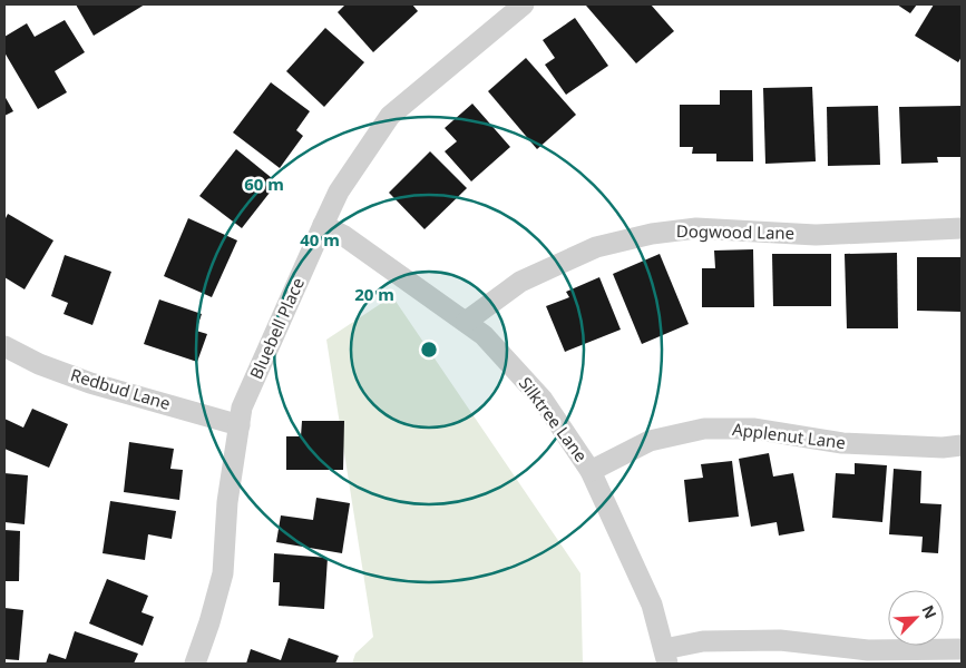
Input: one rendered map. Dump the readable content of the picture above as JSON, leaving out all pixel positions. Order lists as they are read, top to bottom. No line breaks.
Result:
{"streets":{"street":["Dogwood Lane","Bluebell Place","Redbud Lane","Silktree Lane","Applenut Lane"]},"crossings":[["Dogwood Lane","Silktree Lane"],["Bluebell Place","Redbud Lane"],["Bluebell Place","Silktree Lane"],["Silktree Lane","Applenut Lane"]],"north":"top right","rings":["60 m","40 m","20 m"]}
